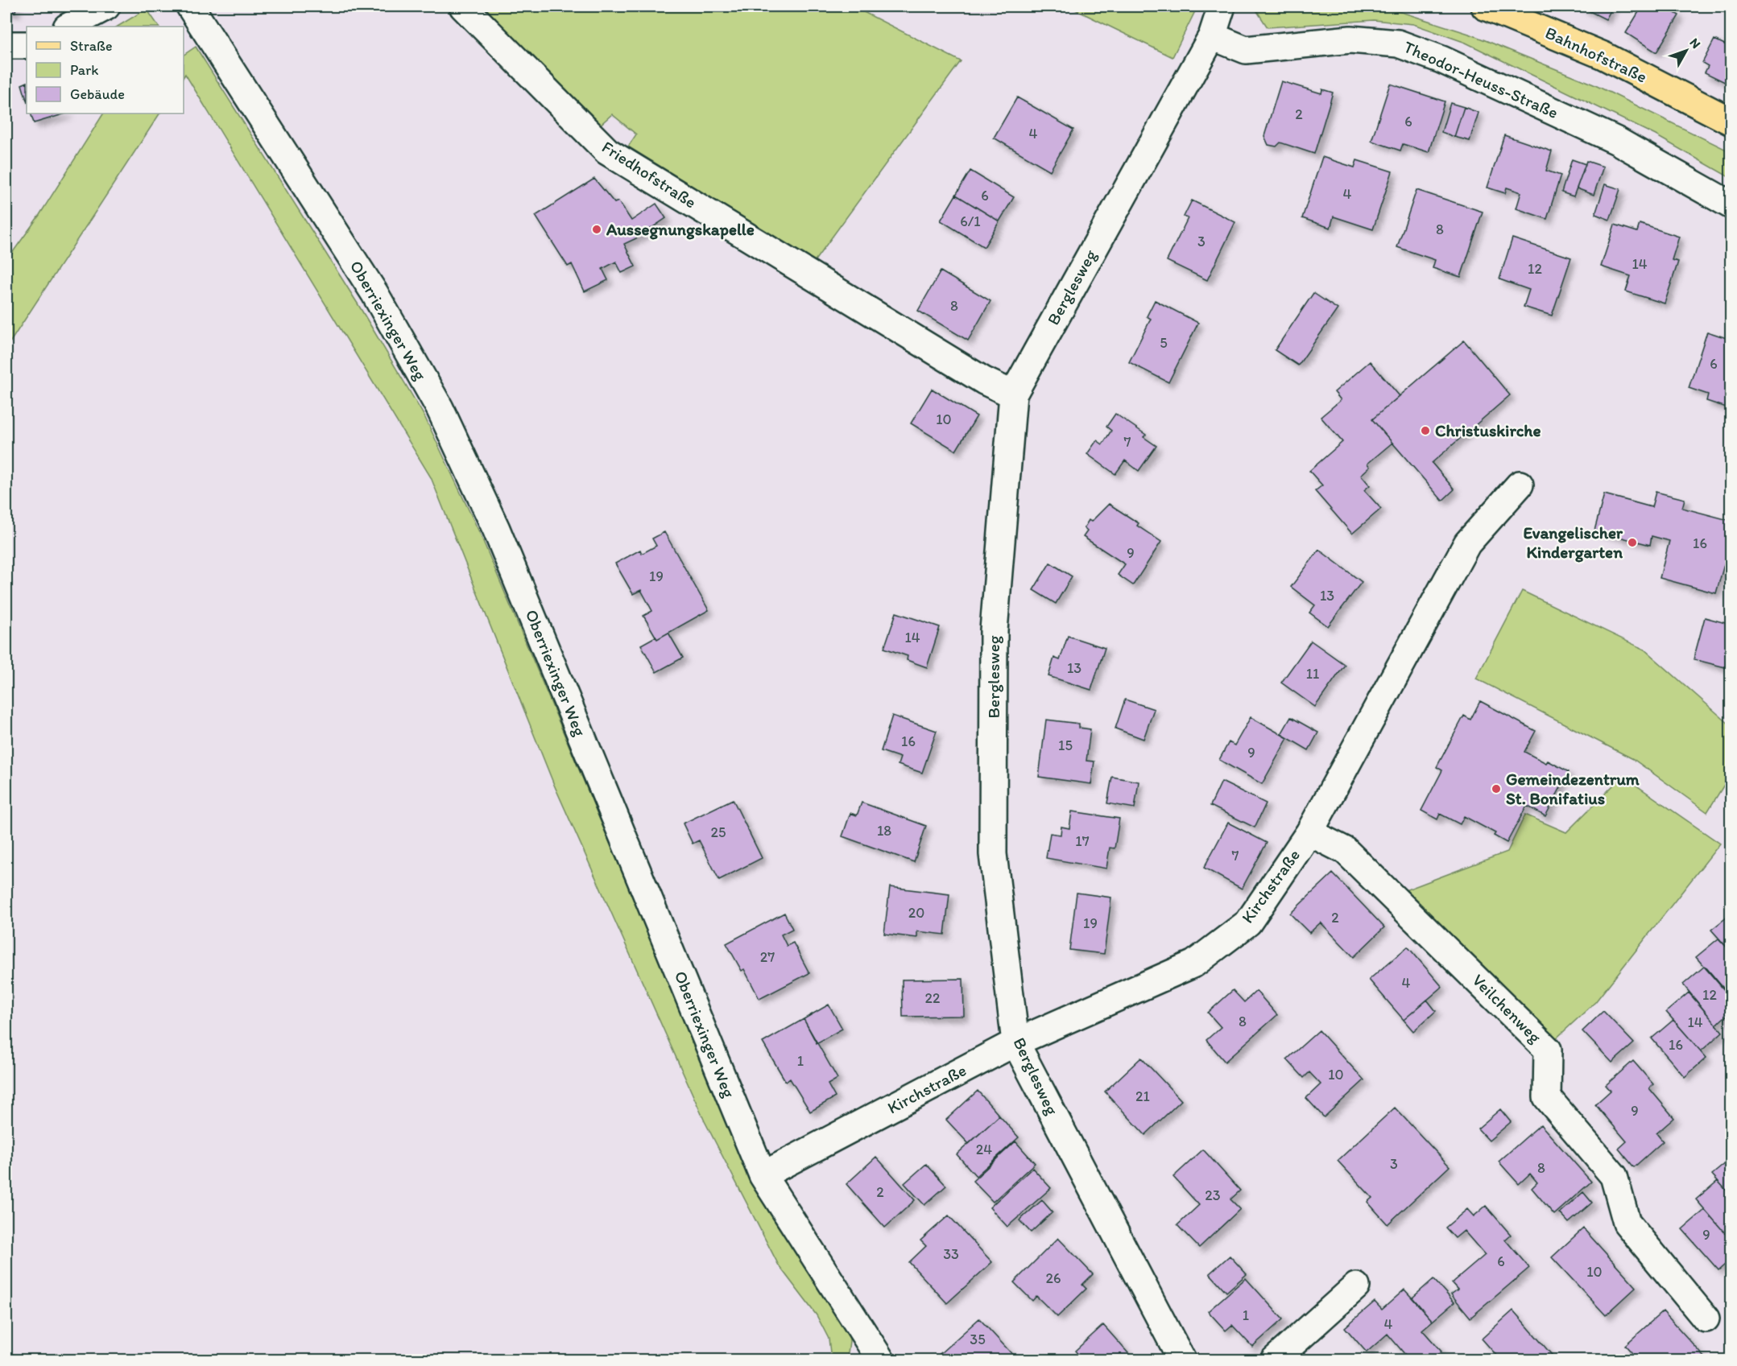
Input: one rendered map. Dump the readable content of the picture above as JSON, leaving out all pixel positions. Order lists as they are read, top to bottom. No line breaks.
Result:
{"streets":{"main road":["Bahnhofstraße"],"street":["Theodor-Heuss-Straße","Friedhofstraße","Berglesweg","Oberriexinger Weg","Kirchstraße","Veilchenweg"]},"crossings":[["Theodor-Heuss-Straße","Berglesweg"],["Friedhofstraße","Berglesweg"],["Berglesweg","Kirchstraße"],["Oberriexinger Weg","Kirchstraße"],["Kirchstraße","Veilchenweg"]],"places":["Aussegnungskapelle","Christuskirche","Evangelischer Kindergarten","Gemeindezentrum St. Bonifatius"],"house_numbers":["2","6","4","4","6","6/1","8","3","14","12","8","5","6","10","7","16","9","19","13","14","13","11","16","15","9","18","25","17","7","20","2","19","27","4","12","22","8","14","16","1","10","21","9","24","3","8","2","23","9","33","6","10","26","1","4","35"],"legend":["Straße","Park","Gebäude"],"north":"top right"}
